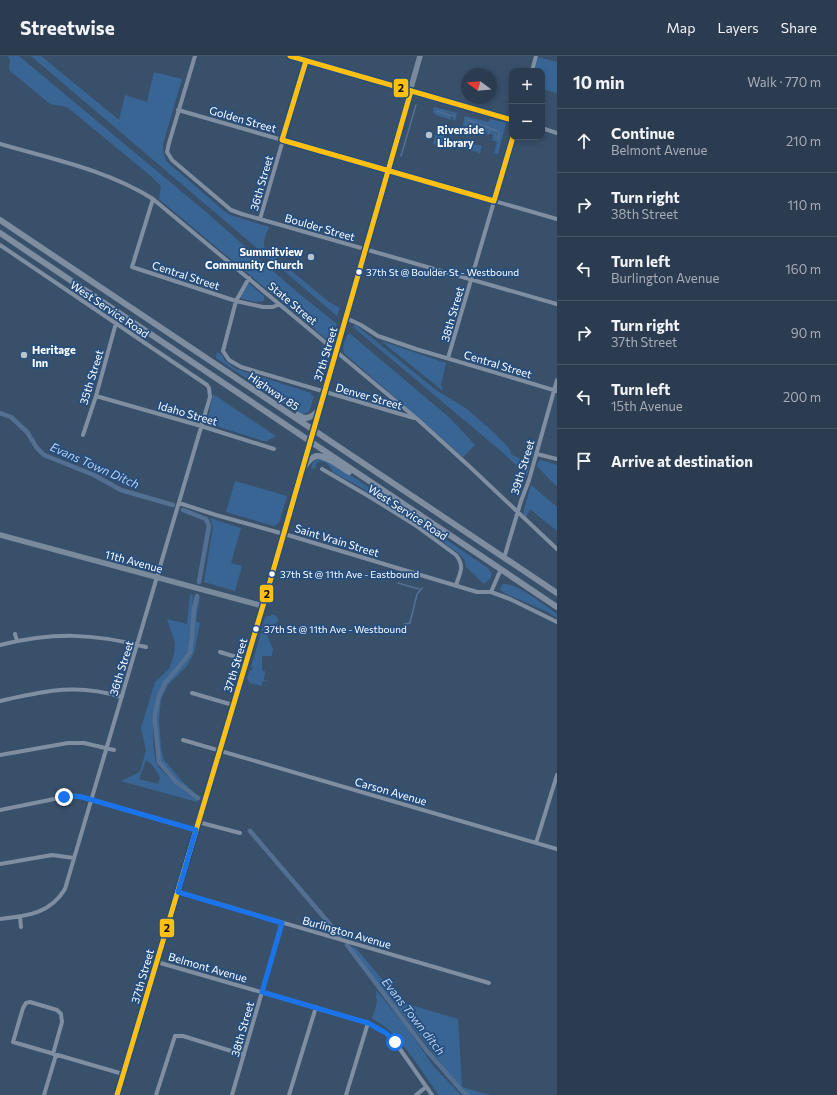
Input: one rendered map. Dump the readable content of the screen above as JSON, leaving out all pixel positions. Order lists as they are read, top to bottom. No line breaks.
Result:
{"streets":{"highway":["Highway 85"],"main road":["37th Street","11th Avenue"],"street":["Golden Street","36th Street","Boulder Street","Central Street","State Street","West Service Road","38th Street","35th Street","Denver Street","Idaho Street","39th Street","Saint Vrain Street","Carson Avenue","Burlington Avenue","Belmont Avenue"]},"crossings":[["Golden Street","36th Street"],["Golden Street","Boulder Street"],["Golden Street","38th Street"],["Golden Street","37th Street"],["36th Street","Boulder Street"],["36th Street","West Service Road"],["36th Street","Idaho Street"],["36th Street","Saint Vrain Street"],["36th Street","11th Avenue"],["Boulder Street","38th Street"],["Boulder Street","37th Street"],["Central Street","State Street"],["Central Street","38th Street"],["Central Street","37th Street"],["Central Street","Denver Street"],["Central Street","39th Street"],["State Street","37th Street"],["State Street","Denver Street"],["State Street","39th Street"],["West Service Road","35th Street"],["West Service Road","Saint Vrain Street"],["38th Street","Burlington Avenue"],["38th Street","Belmont Avenue"],["37th Street","Highway 85"],["37th Street","Denver Street"],["37th Street","Saint Vrain Street"],["37th Street","11th Avenue"],["37th Street","Carson Avenue"],["37th Street","Burlington Avenue"],["37th Street","Belmont Avenue"],["35th Street","Idaho Street"],["Highway 85","39th Street"]],"water":["Evans Town Ditch","Evans Town ditch"],"places":["Riverside Library","Summitview Community Church","37th St @ Boulder St - Westbound","Heritage Inn","37th St @ 11th Ave - Eastbound","37th St @ 11th Ave - Westbound"],"lines":["transit line 2"],"north":"left","page":{"header":"Streetwise","nav":["Map","Layers","Share"],"heading":["10 min","Walk · 770 m"],"map_buttons":["+","−"],"list":[["Continue","Belmont Avenue","210 m"],["Turn right","38th Street","110 m"],["Turn left","Burlington Avenue","160 m"],["Turn right","37th Street","90 m"],["Turn left","15th Avenue","200 m"],"Arrive at destination"]}}
